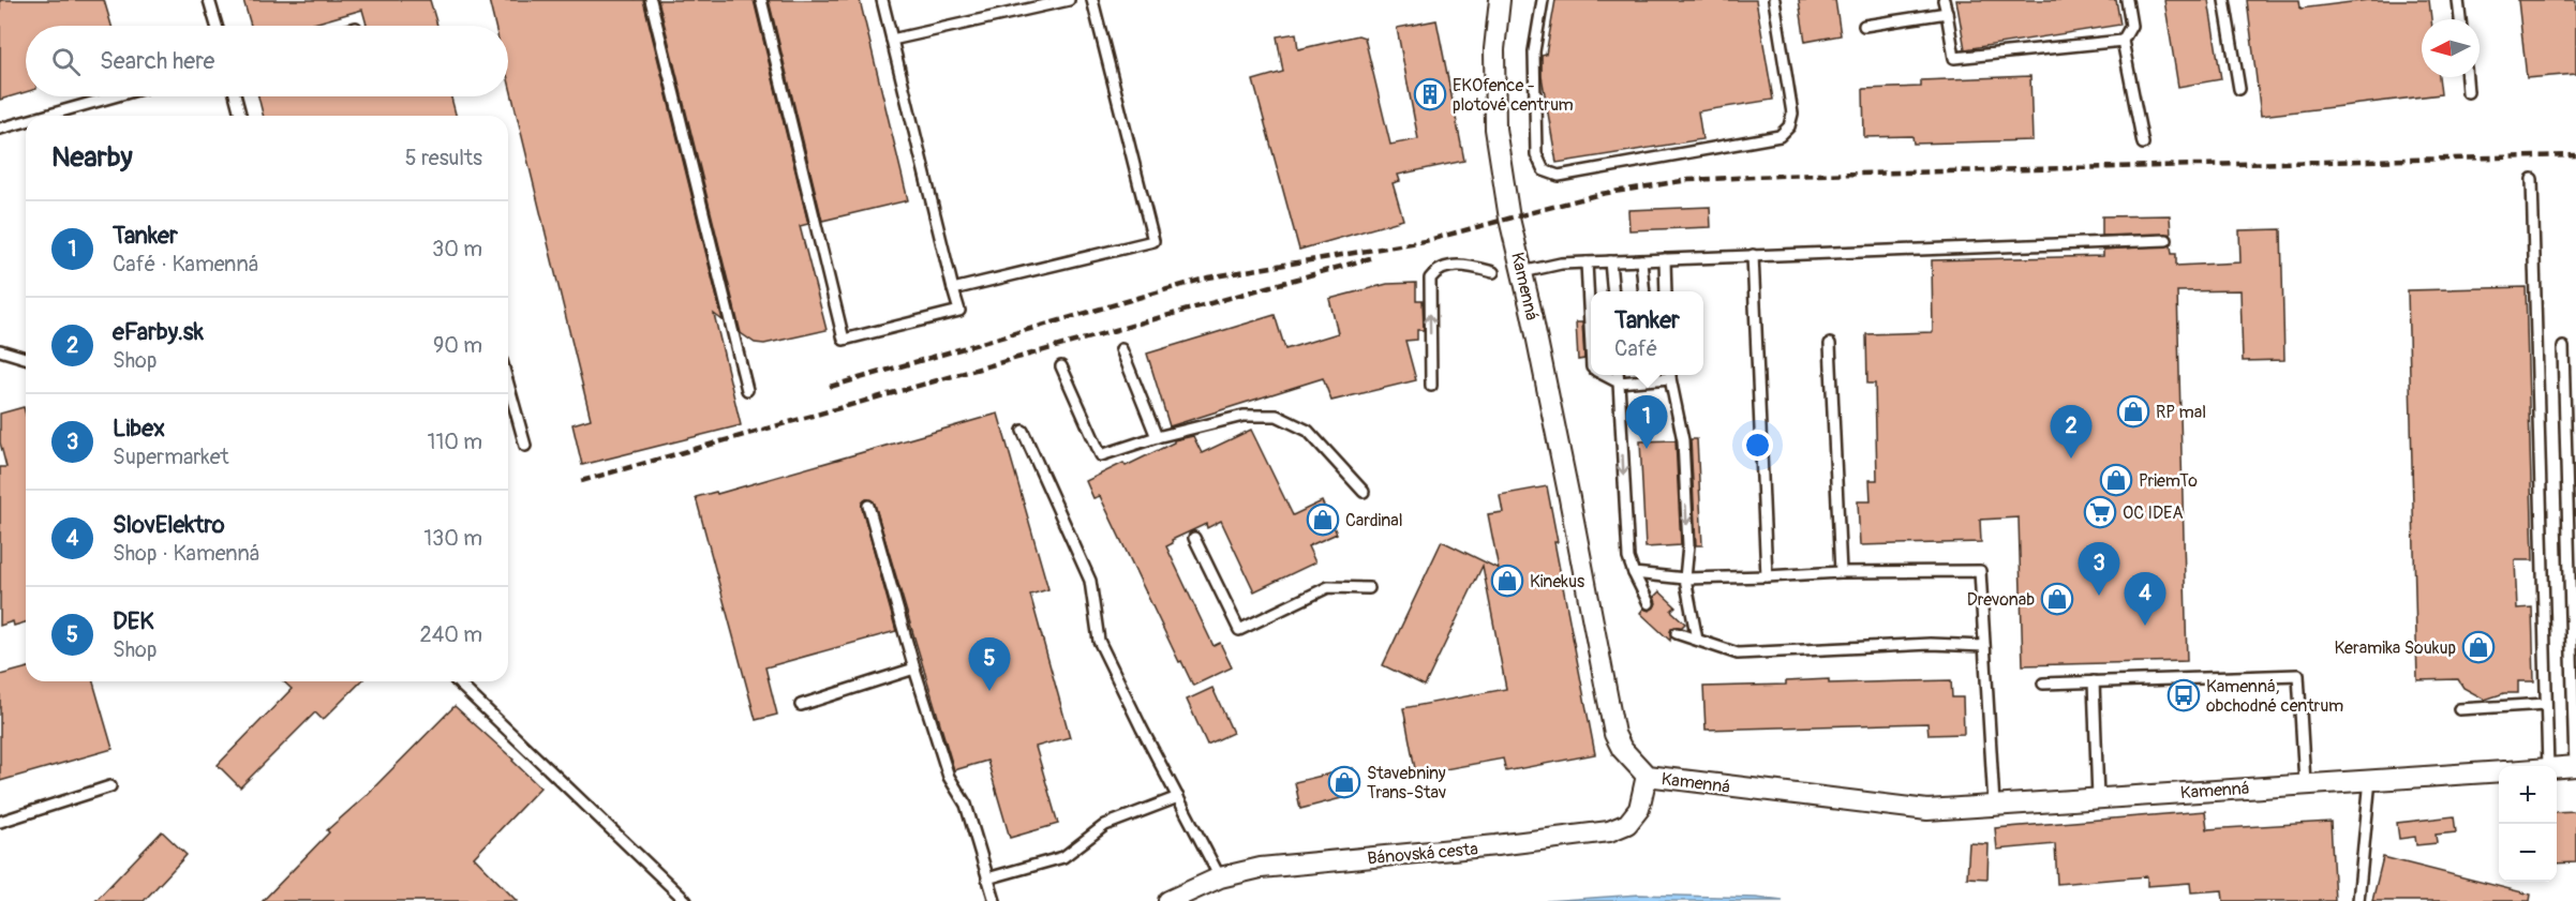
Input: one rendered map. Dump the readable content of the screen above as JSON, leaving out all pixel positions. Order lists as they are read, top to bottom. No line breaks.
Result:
{"streets":{"street":["Kamenná","Bánovská cesta"]},"crossings":[["Kamenná","Bánovská cesta"]],"places":{"building":["EKOfence - plotové centrum"],"shop":["RP mal","PriemTo","Cardinal","Kinekus","Drevonab","Keramika Soukup","Stavebniny Trans-Stav"],"supermarket":["OC IDEA"],"bus stop":["Kamenná, obchodné centrum"]},"north":"left","page":{"search":"Search here","heading":["Nearby","5 results"],"list":[{"mark":"1","name":"Tanker","note":"Café · Kamenná","value":"30 m"},{"mark":"2","name":"eFarby.sk","note":"Shop","value":"90 m"},{"mark":"3","name":"Libex","note":"Supermarket","value":"110 m"},{"mark":"4","name":"SlovElektro","note":"Shop · Kamenná","value":"130 m"},{"mark":"5","name":"DEK","note":"Shop","value":"240 m"}],"popup":["Tanker","Café"],"pins":["1","2","3","4","5"],"map_buttons":["+","−"]}}
